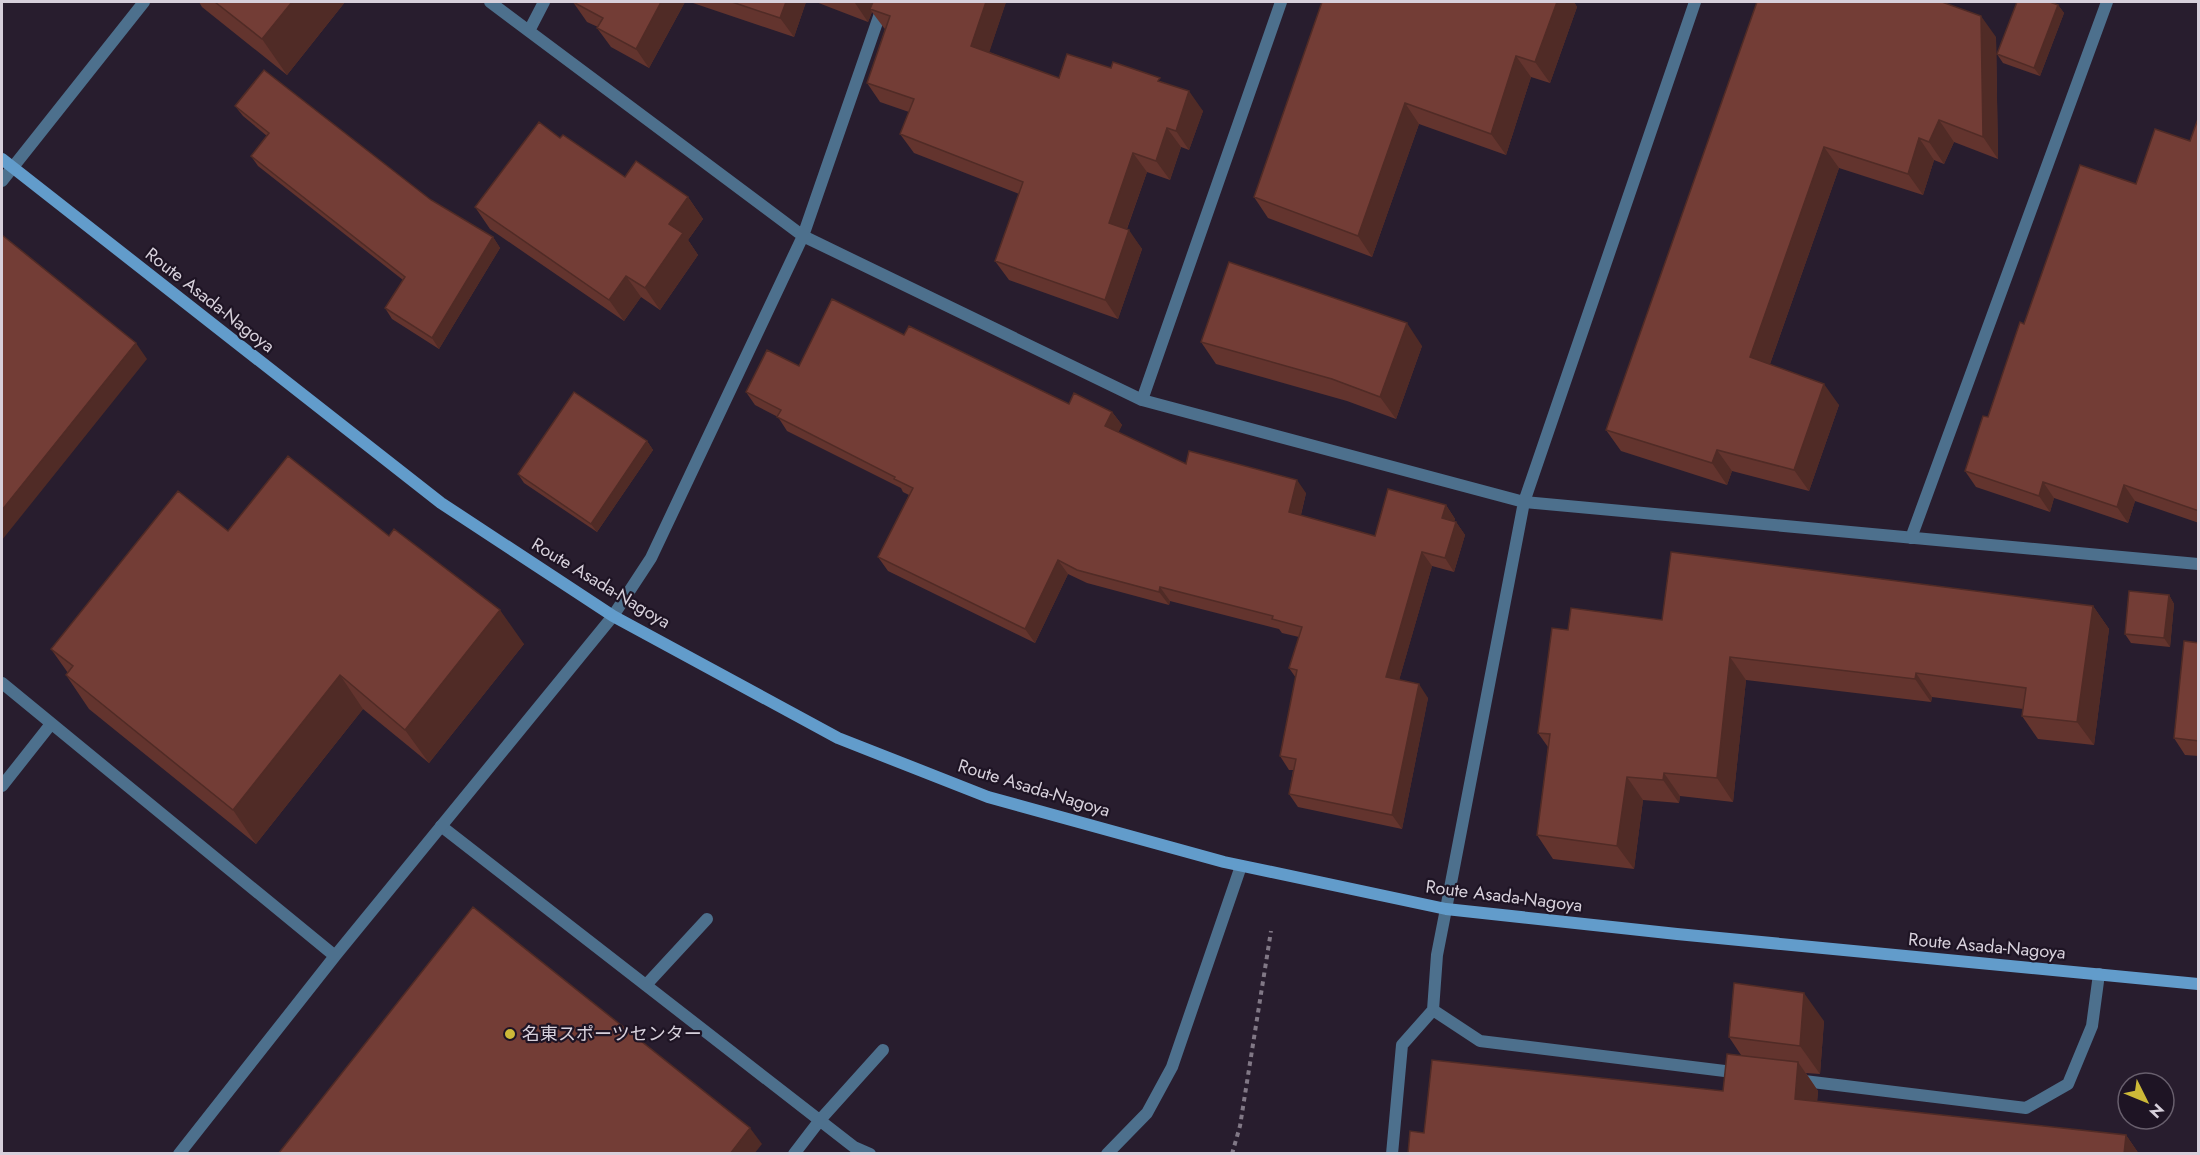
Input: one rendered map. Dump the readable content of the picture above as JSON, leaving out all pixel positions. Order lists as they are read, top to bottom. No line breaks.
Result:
{"streets":{"main road":["Route Asada-Nagoya"]},"places":["名東スポーツセンター"],"north":"bottom right"}
